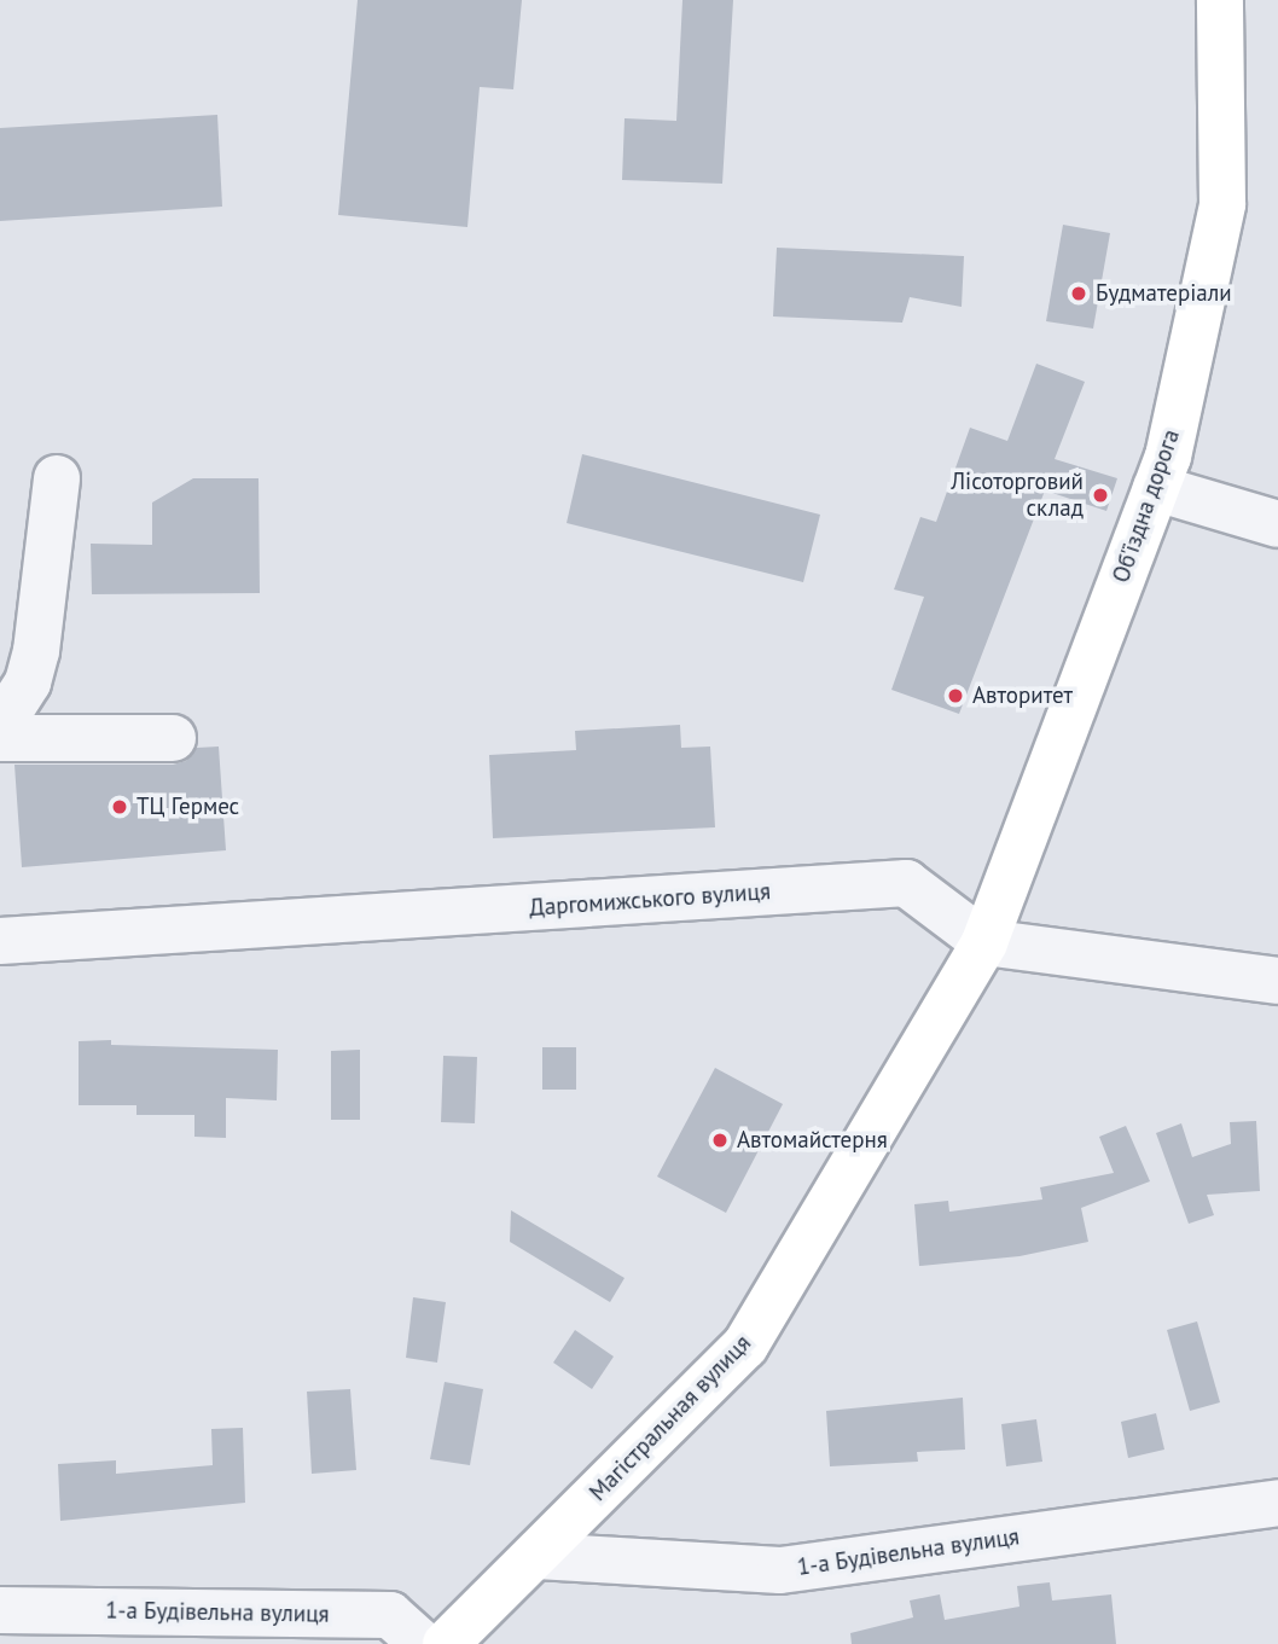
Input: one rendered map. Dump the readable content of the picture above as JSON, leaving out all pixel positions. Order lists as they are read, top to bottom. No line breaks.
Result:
{"streets":{"main road":["Об'їздна дорога","Магістральная вулиця"],"street":["Даргомижського вулиця","1-а Будівельна вулиця"]},"crossings":[["Об'їздна дорога","Даргомижського вулиця"],["Об'їздна дорога","Магістральная вулиця"],["Даргомижського вулиця","Магістральная вулиця"],["Магістральная вулиця","1-а Будівельна вулиця"]],"places":["Будматеріали","Лісоторговий склад","Авторитет","ТЦ Гермес","Автомайстерня"]}
